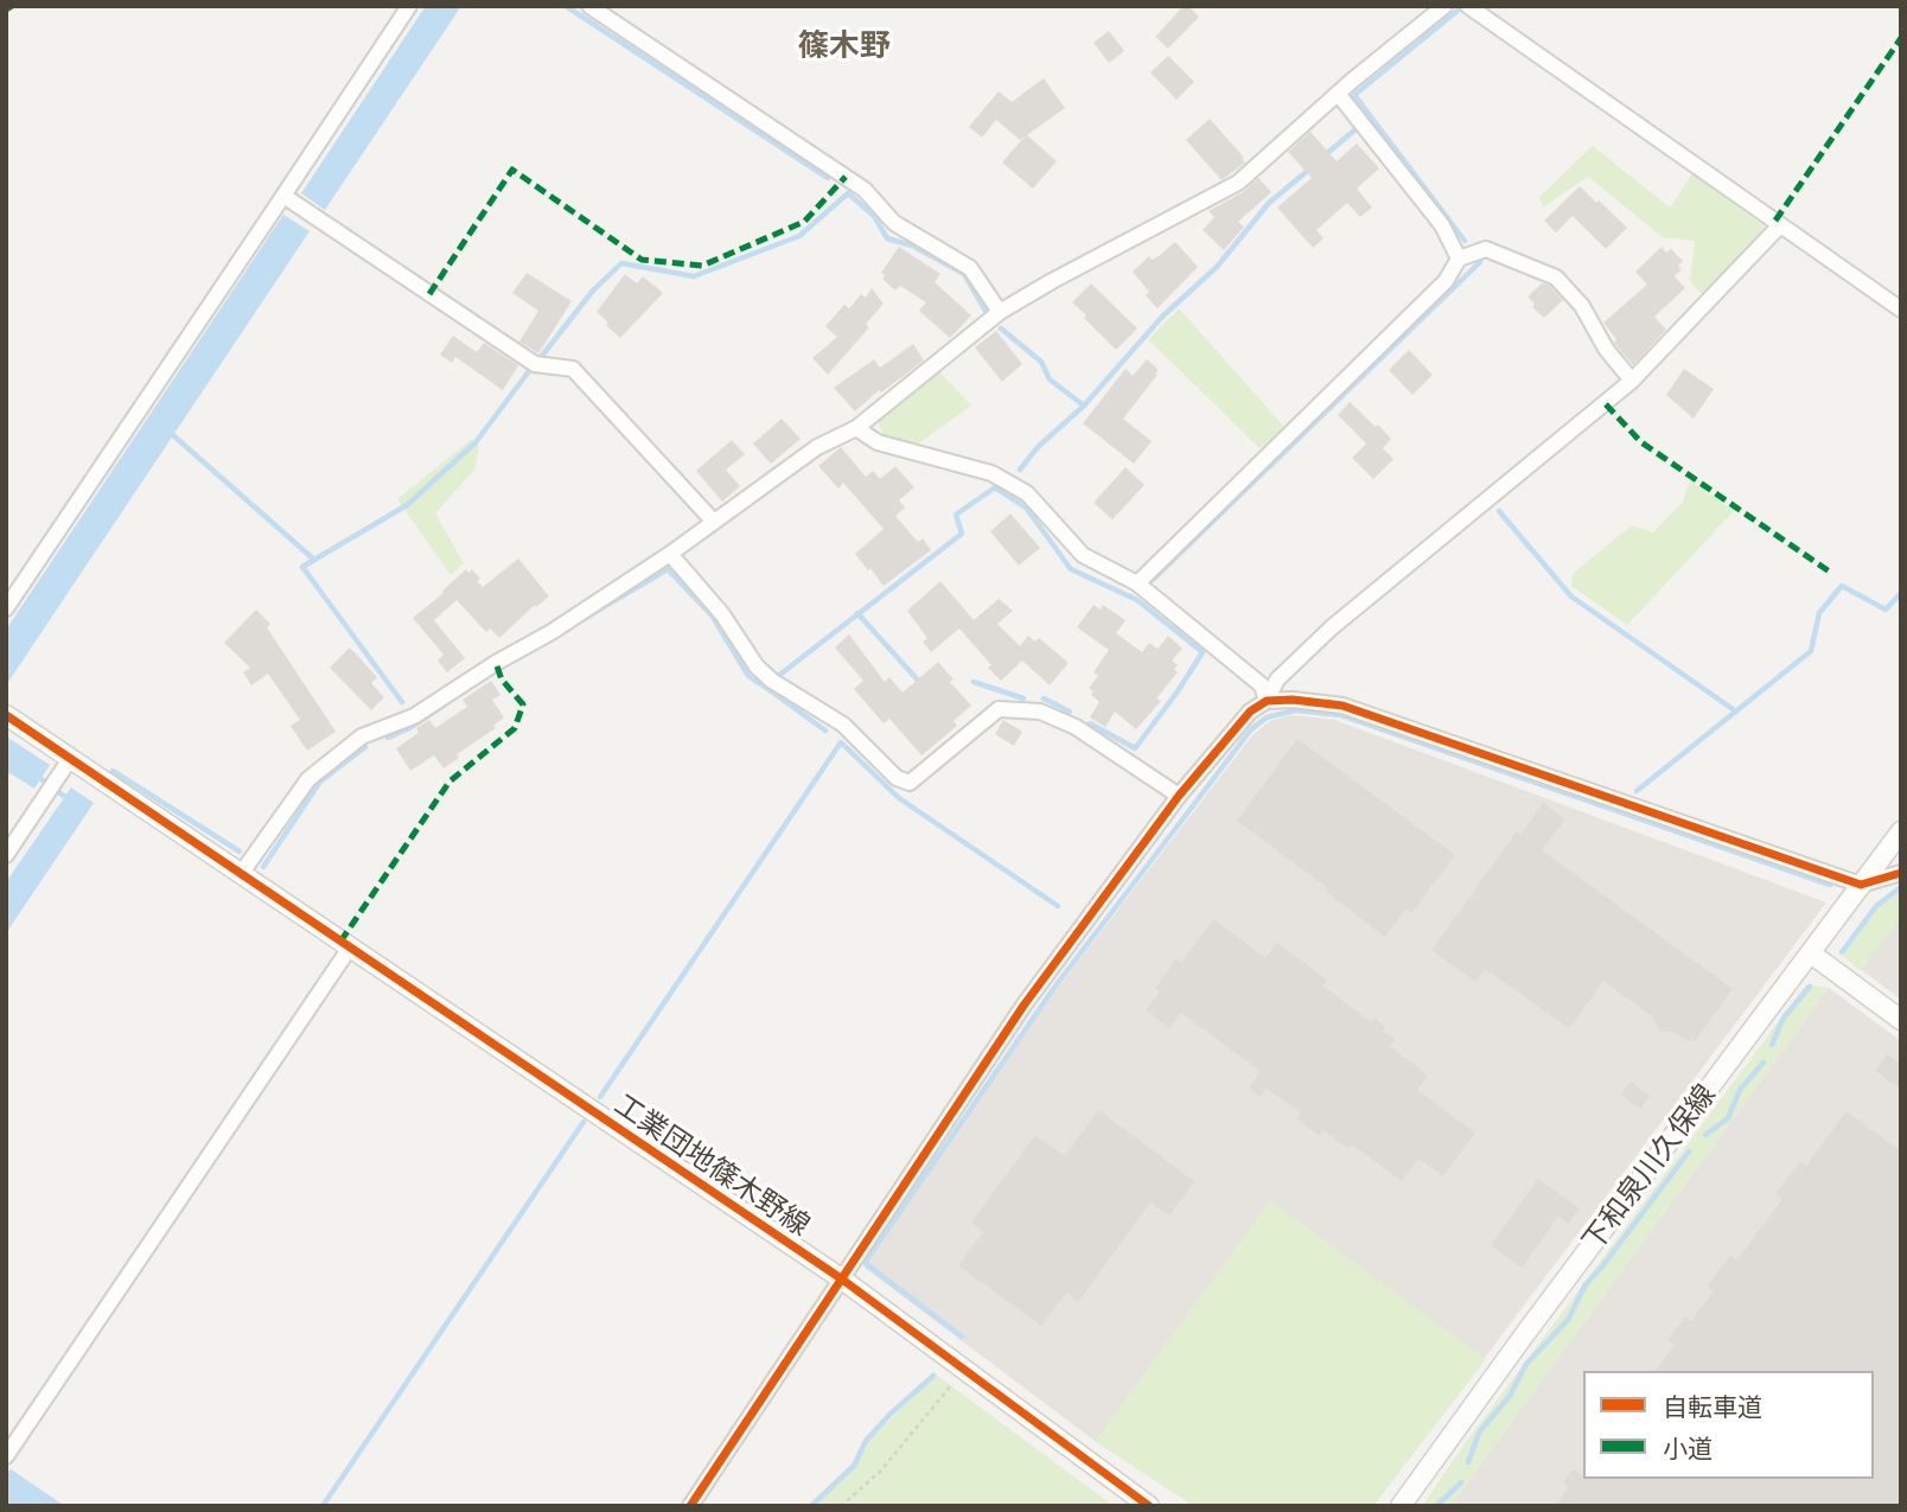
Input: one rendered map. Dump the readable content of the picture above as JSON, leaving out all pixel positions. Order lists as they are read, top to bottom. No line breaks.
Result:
{"streets":{"street":["工業団地篠木野線","下和泉川久保線"]},"districts":["篠木野"],"legend":["自転車道","小道"]}
